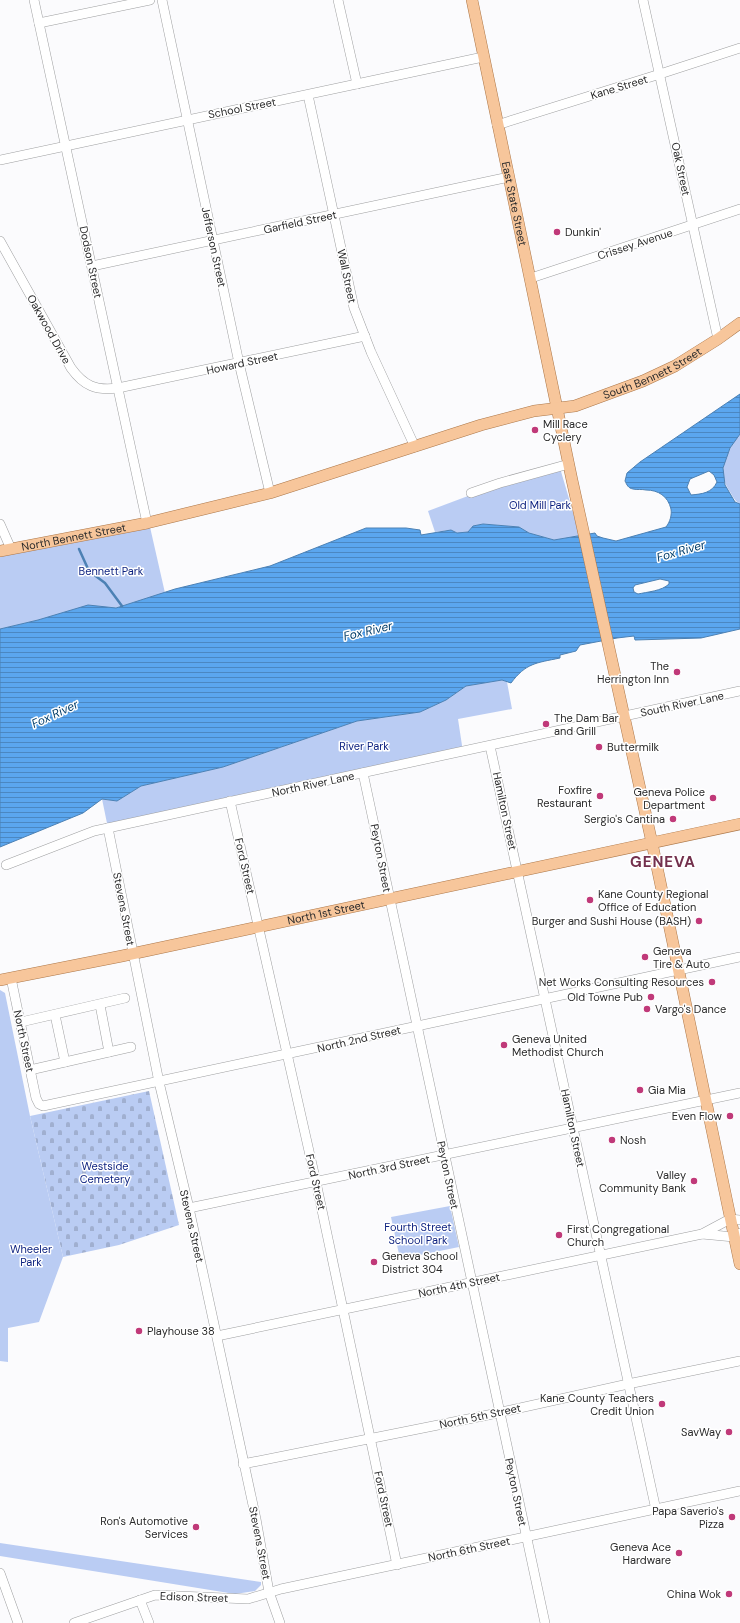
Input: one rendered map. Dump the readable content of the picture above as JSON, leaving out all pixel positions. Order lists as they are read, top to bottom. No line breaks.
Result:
{"streets":{"main road":["East State Street","South Bennett Street","North Bennett Street","North 1st Street"],"street":["Kane Street","School Street","Oak Street","Garfield Street","Crissey Avenue","Jefferson Street","Dodson Street","Wall Street","Oakwood Drive","Howard Street","South River Lane","North River Lane","Hamilton Street","Peyton Street","Ford Street","Stevens Street","North 2nd Street","North Street","North 3rd Street","North 4th Street","North 5th Street","North 6th Street","Edison Street"]},"crossings":[["Kane Street","Oak Street"],["Kane Street","East State Street"],["School Street","East State Street"],["School Street","Jefferson Street"],["School Street","Dodson Street"],["School Street","Wall Street"],["Oak Street","Crissey Avenue"],["Oak Street","South Bennett Street"],["East State Street","Garfield Street"],["East State Street","Crissey Avenue"],["East State Street","South Bennett Street"],["East State Street","South River Lane"],["East State Street","North River Lane"],["East State Street","North 1st Street"],["East State Street","North 2nd Street"],["East State Street","North 3rd Street"],["East State Street","North 4th Street"],["Garfield Street","Jefferson Street"],["Garfield Street","Dodson Street"],["Garfield Street","Wall Street"],["Jefferson Street","Howard Street"],["Jefferson Street","North Bennett Street"],["Dodson Street","Oakwood Drive"],["Dodson Street","Howard Street"],["Dodson Street","North Bennett Street"],["Wall Street","Howard Street"],["Wall Street","South Bennett Street"],["Wall Street","North Bennett Street"],["Oakwood Drive","Howard Street"],["South Bennett Street","North Bennett Street"],["South River Lane","North River Lane"],["North River Lane","Hamilton Street"],["North River Lane","Peyton Street"],["North River Lane","Ford Street"],["North River Lane","Stevens Street"],["Hamilton Street","North 1st Street"],["Hamilton Street","North 2nd Street"],["Hamilton Street","North 3rd Street"],["Hamilton Street","North 4th Street"],["Hamilton Street","North 5th Street"],["Hamilton Street","North 6th Street"],["Peyton Street","North 1st Street"],["Peyton Street","North 2nd Street"],["Peyton Street","North 3rd Street"],["Peyton Street","North 4th Street"],["Peyton Street","North 5th Street"],["Peyton Street","North 6th Street"],["Ford Street","North 1st Street"],["Ford Street","North 2nd Street"],["Ford Street","North 3rd Street"],["Ford Street","North 4th Street"],["Ford Street","North 5th Street"],["Ford Street","North 6th Street"],["Stevens Street","North 1st Street"],["Stevens Street","North 2nd Street"],["Stevens Street","North 3rd Street"],["Stevens Street","North 4th Street"],["Stevens Street","North 5th Street"],["Stevens Street","North 6th Street"],["Stevens Street","Edison Street"],["North 1st Street","North Street"],["North 2nd Street","North Street"],["North 6th Street","Edison Street"]],"districts":["GENEVA"],"water":["Fox River"],"parks":["Old Mill Park","Bennett Park","River Park","Westside Cemetery","Fourth Street School Park","Wheeler Park"],"places":["Dunkin'","Mill Race Cyclery","The Herrington Inn","The Dam Bar and Grill","Buttermilk","Foxfire Restaurant","Geneva Police Department","Sergio's Cantina","Kane County Regional Office of Education","Burger and Sushi House (BASH)","Geneva Tire & Auto","Net Works Consulting Resources","Old Towne Pub","Vargo's Dance","Geneva United Methodist Church","Gia Mia","Even Flow","Nosh","Valley Community Bank","First Congregational Church","Geneva School District 304","Playhouse 38","Kane County Teachers Credit Union","SavWay","Papa Saverio's Pizza","Ron's Automotive Services","Geneva Ace Hardware","China Wok"]}
